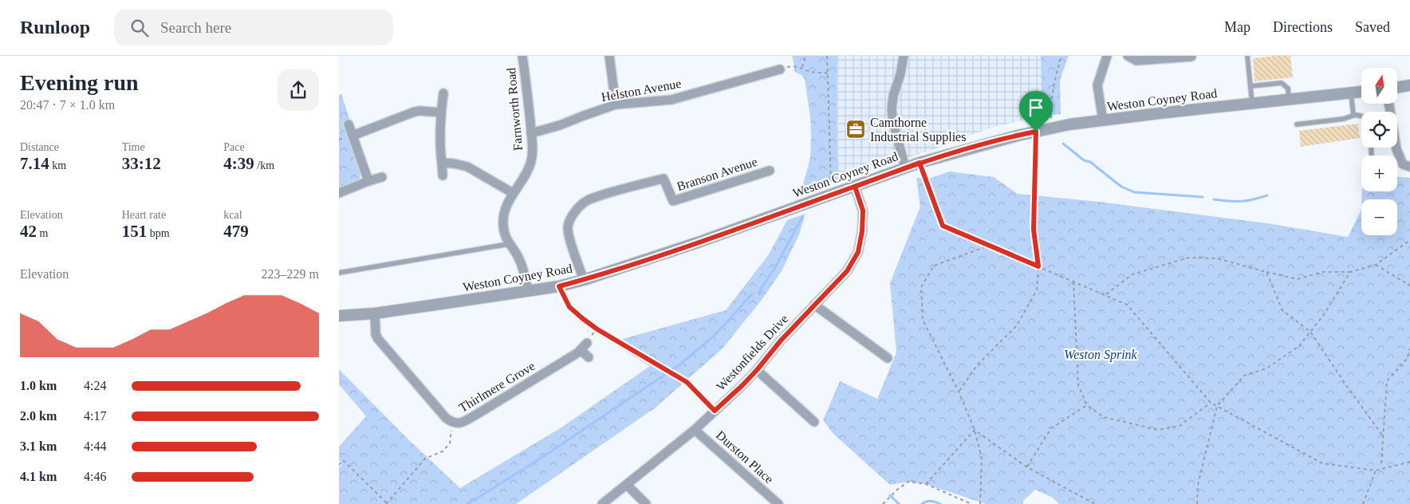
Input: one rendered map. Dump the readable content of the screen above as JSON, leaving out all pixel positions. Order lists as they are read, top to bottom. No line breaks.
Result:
{"streets":{"street":["Helston Avenue","Weston Coyney Road","Farnworth Road","Branson Avenue","Westonfields Drive","Thirlmere Grove","Durston Place"]},"crossings":[["Helston Avenue","Farnworth Road"],["Weston Coyney Road","Farnworth Road"],["Weston Coyney Road","Branson Avenue"],["Weston Coyney Road","Westonfields Drive"],["Weston Coyney Road","Thirlmere Grove"],["Westonfields Drive","Durston Place"]],"parks":["Weston Sprink"],"places":{"office":["Camthorne Industrial Supplies"]},"north":"top","page":{"header":"Runloop","search":"Search here","nav":["Map","Directions","Saved"],"heading":["Evening run","20:47 · 7 × 1.0 km"],"map_buttons":["+","−"],"stats":[["Distance","7.14 km"],["Time","33:12"],["Pace","4:39 /km"],["Elevation","42 m"],["Heart rate","151 bpm"],["kcal","479"]],"chart":["Elevation","223–229 m"],"list":[{"name":"1.0 km","note":"4:24"},{"name":"2.0 km","note":"4:17"},{"name":"3.1 km","note":"4:44"},{"name":"4.1 km","note":"4:46"}]}}
